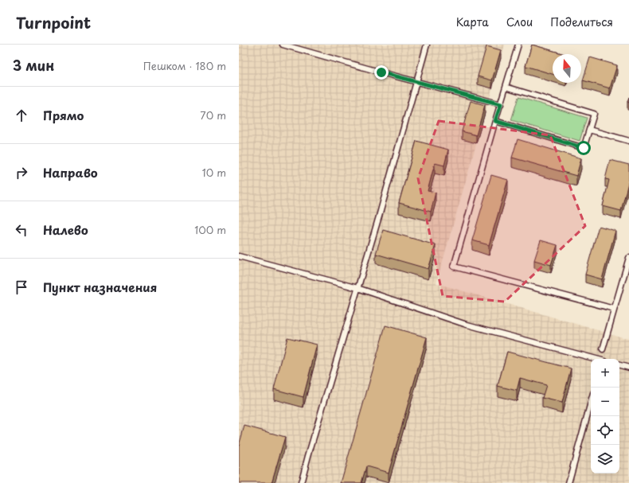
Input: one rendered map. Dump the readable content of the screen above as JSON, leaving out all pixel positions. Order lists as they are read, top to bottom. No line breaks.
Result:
{"north":"top","page":{"header":"Turnpoint","nav":["Карта","Слои","Поделиться"],"heading":["3 мин","Пешком · 180 m"],"list":[["Прямо","70 m"],["Направо","10 m"],["Налево","100 m"],"Пункт назначения"],"map_buttons":["+","−"]}}
